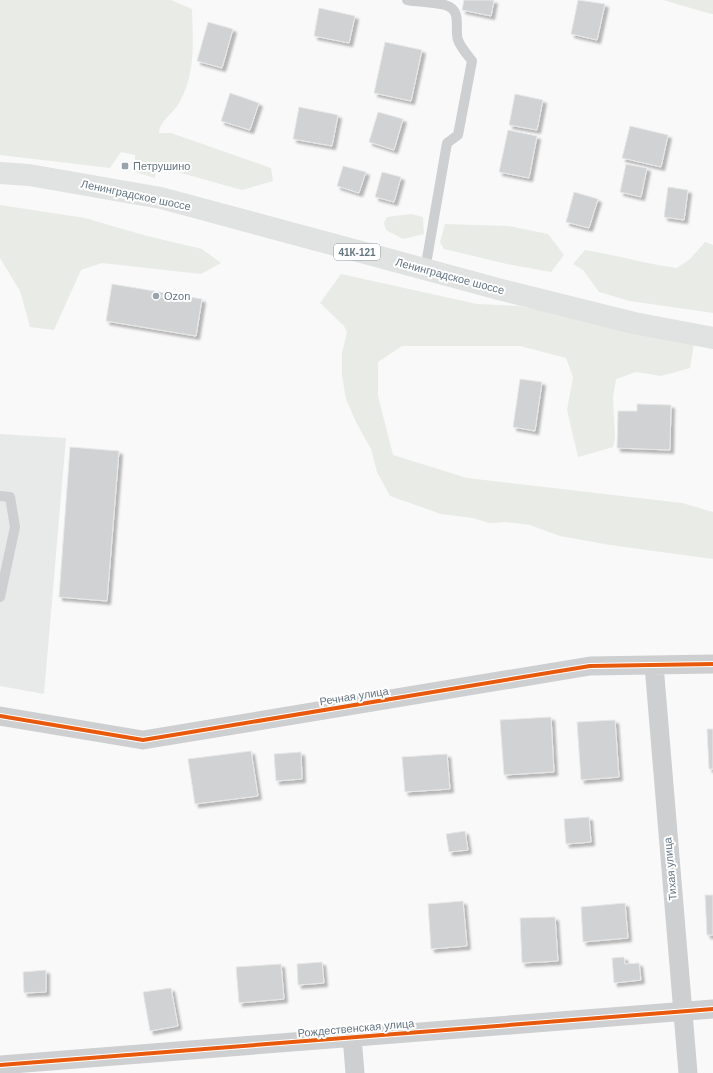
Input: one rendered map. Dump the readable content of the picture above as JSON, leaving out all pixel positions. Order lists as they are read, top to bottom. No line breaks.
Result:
{"streets":{"main road":["Ленинградское шоссе","41К-121"],"street":["Речная улица","Тихая улица","Рождественская улица"]},"crossings":[["Речная улица","Тихая улица"],["Тихая улица","Рождественская улица"]],"places":{"transit":["Петрушино"],"other":["Ozon"]}}
